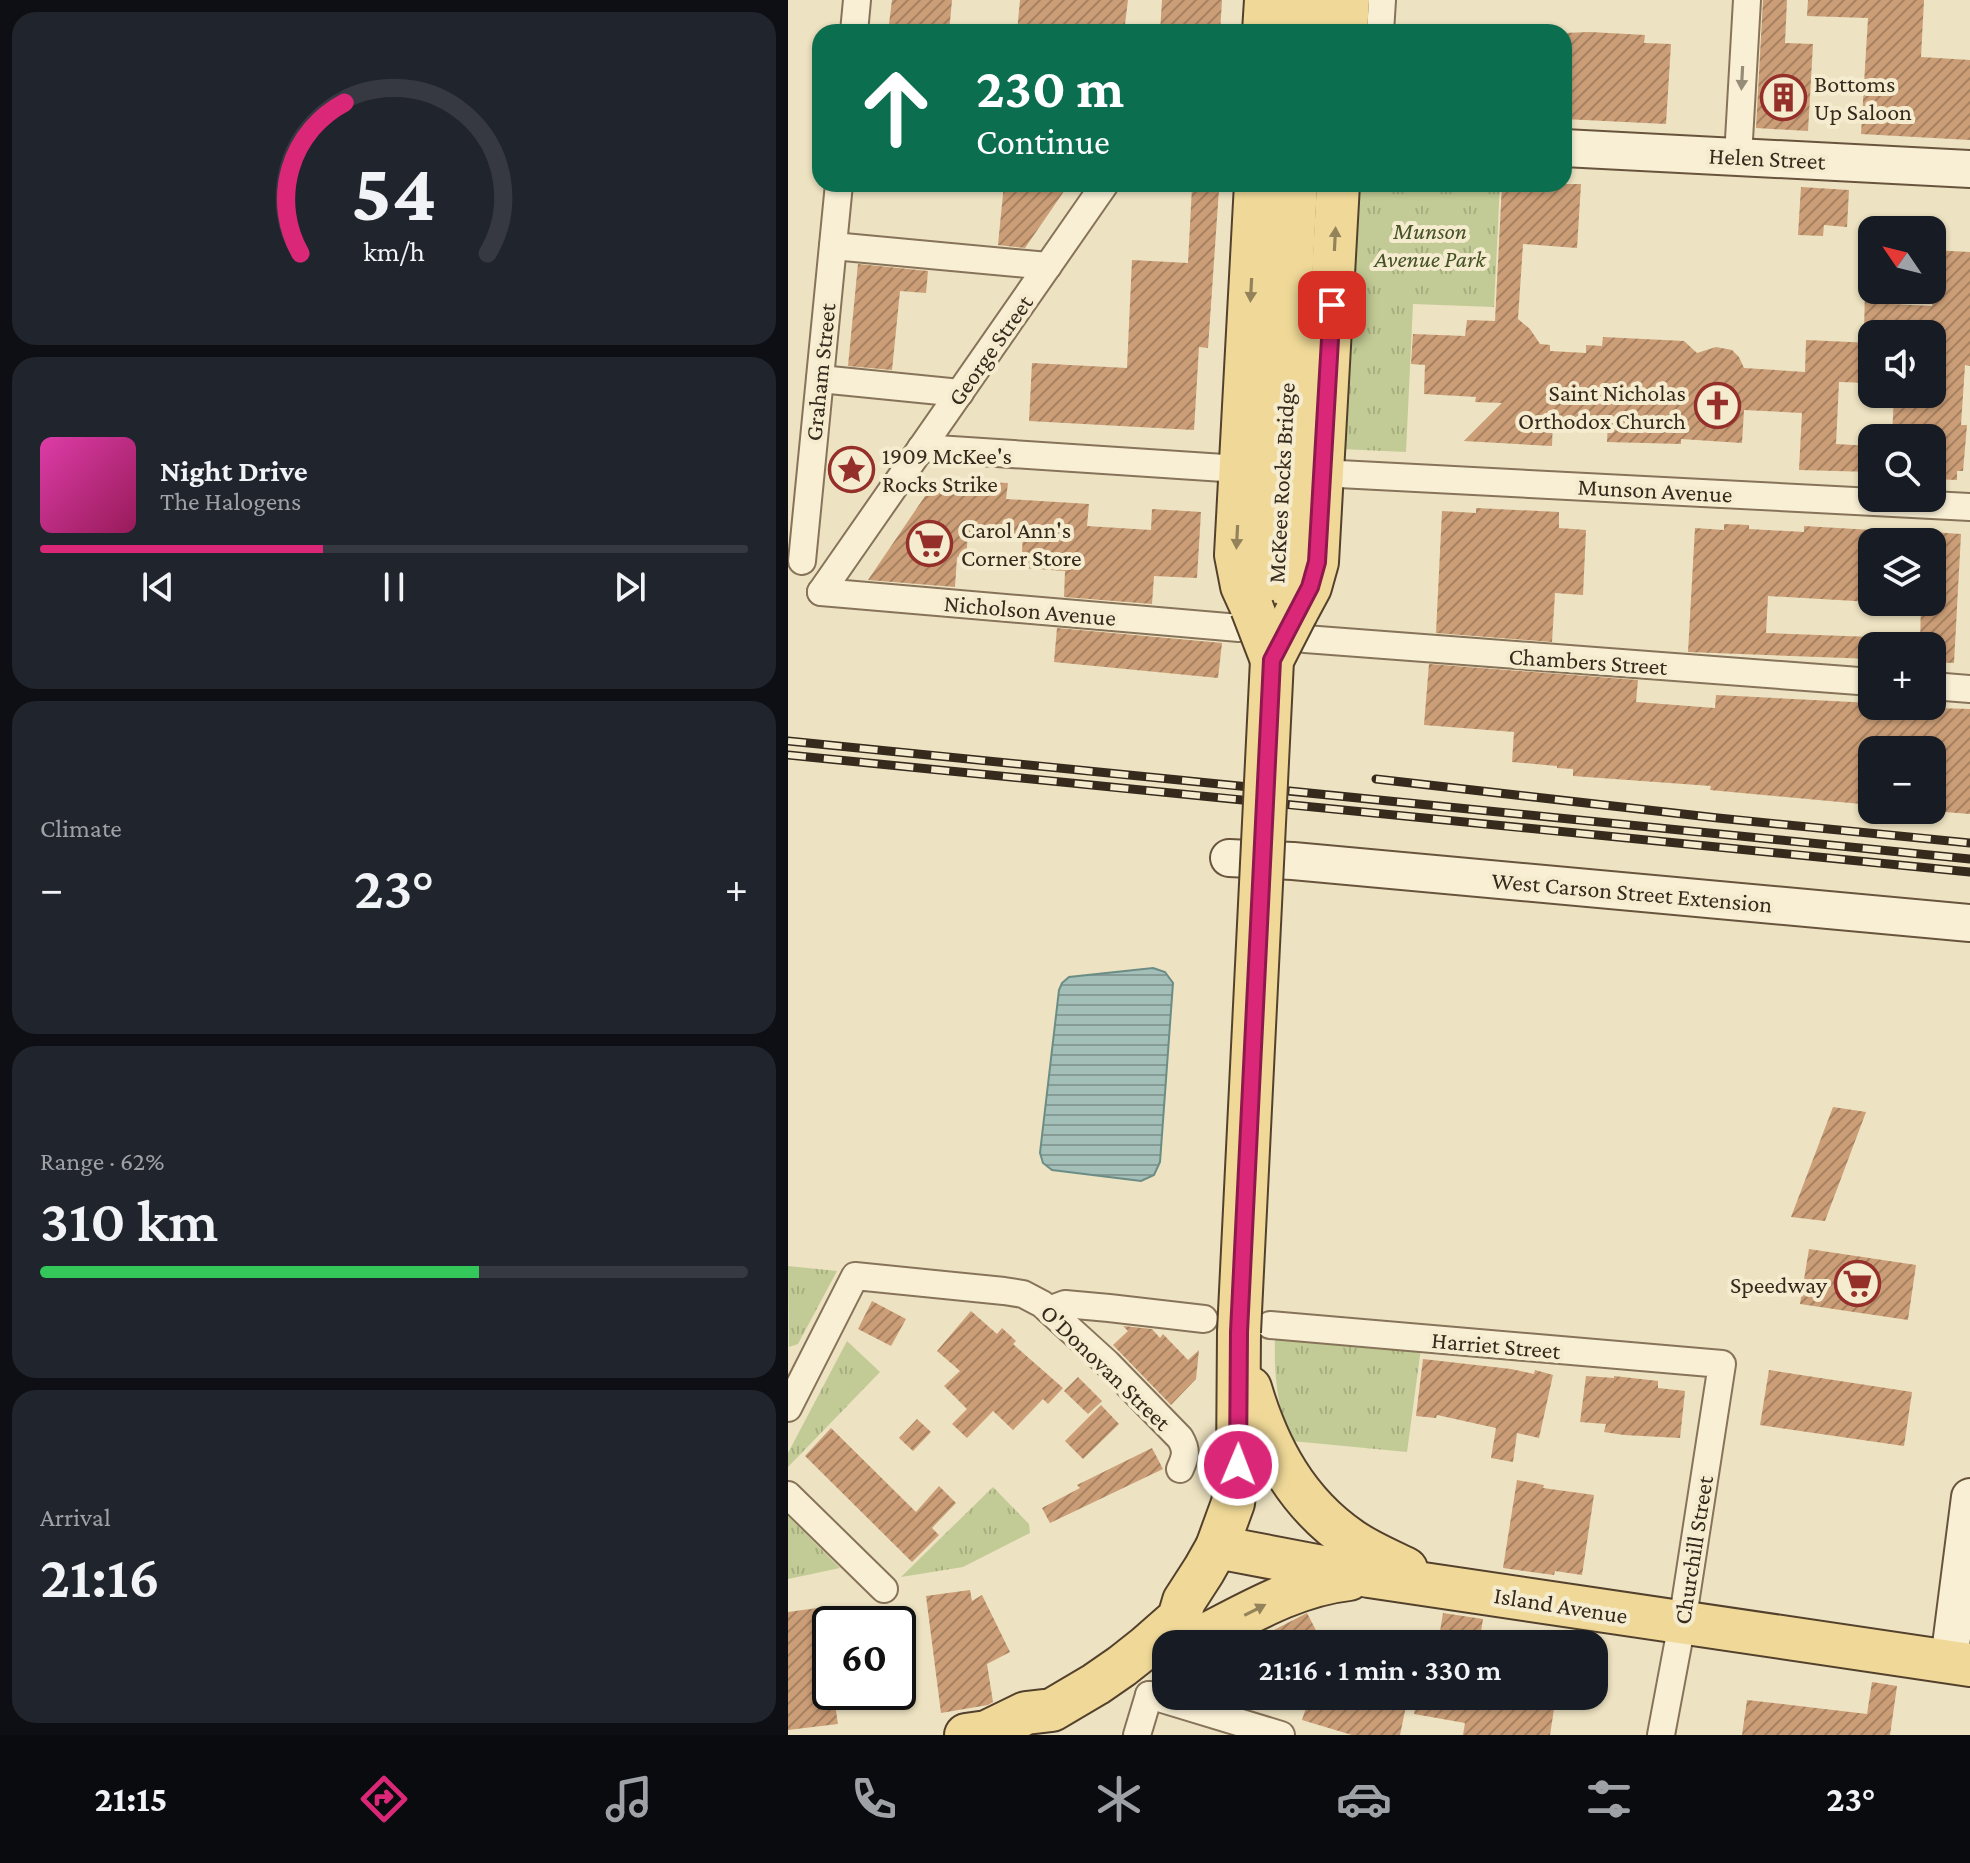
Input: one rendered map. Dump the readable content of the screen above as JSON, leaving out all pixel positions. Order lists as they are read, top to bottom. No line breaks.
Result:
{"streets":{"main road":["McKees Rocks Bridge","Island Avenue"],"street":["Helen Street","George Street","Graham Street","Munson Avenue","Nicholson Avenue","Chambers Street","West Carson Street Extension","Harriet Street","O'Donovan Street","Churchill Street"]},"crossings":[["George Street","Graham Street"],["George Street","Nicholson Avenue"],["McKees Rocks Bridge","Nicholson Avenue"],["McKees Rocks Bridge","Chambers Street"],["McKees Rocks Bridge","Harriet Street"],["McKees Rocks Bridge","Island Avenue"],["Nicholson Avenue","Chambers Street"],["Harriet Street","O'Donovan Street"],["Harriet Street","Churchill Street"],["Churchill Street","Island Avenue"]],"parks":["Munson Avenue Park"],"places":{"building":["Bottoms Up Saloon"],"church":["Saint Nicholas Orthodox Church"],"place":["1909 McKee's Rocks Strike"],"supermarket":["Carol Ann's Corner Store","Speedway"]},"north":"top left","page":{"turn":["230 m","Continue"],"map_buttons":["+","−"],"song":["Night Drive","The Halogens"],"tile":["Climate",["Range · 62%","310 km"],["Arrival","21:16"]],"heat":["−","23°","+"],"limit":"60","trip":"21:16 · 1 min · 330 m","tabs":["21:15","23°"],"gauge":["54","km/h"]}}
